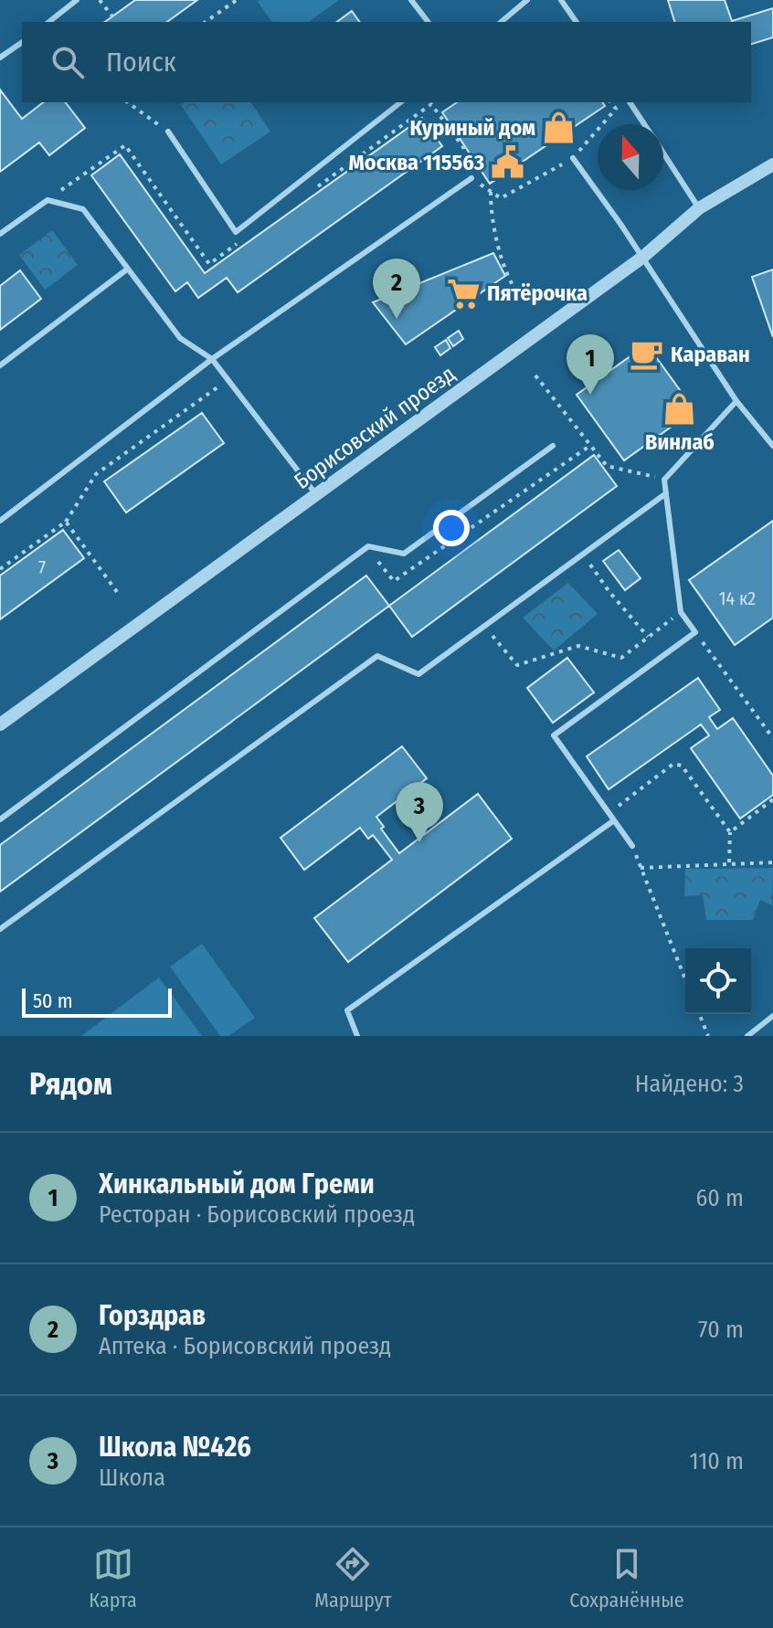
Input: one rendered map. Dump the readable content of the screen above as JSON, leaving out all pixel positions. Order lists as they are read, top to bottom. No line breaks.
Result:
{"streets":{"street":["Борисовский проезд"]},"places":{"shop":["Куриный дом","Винлаб"],"public building":["Москва 115563"],"supermarket":["Пятёрочка"],"cafe":["Караван"]},"house_numbers":["7","14 к2"],"scale_bar":"50 m","north":"top","page":{"search":"Поиск","pins":["2","1","3"],"scale":"50 m","heading":["Рядом","Найдено: 3"],"list":[{"mark":"1","name":"Хинкальный дом Греми","note":"Ресторан · Борисовский проезд","value":"60 m"},{"mark":"2","name":"Горздрав","note":"Аптека · Борисовский проезд","value":"70 m"},{"mark":"3","name":"Школа №426","note":"Школа","value":"110 m"}],"nav":["Карта","Маршрут","Сохранённые"]}}
